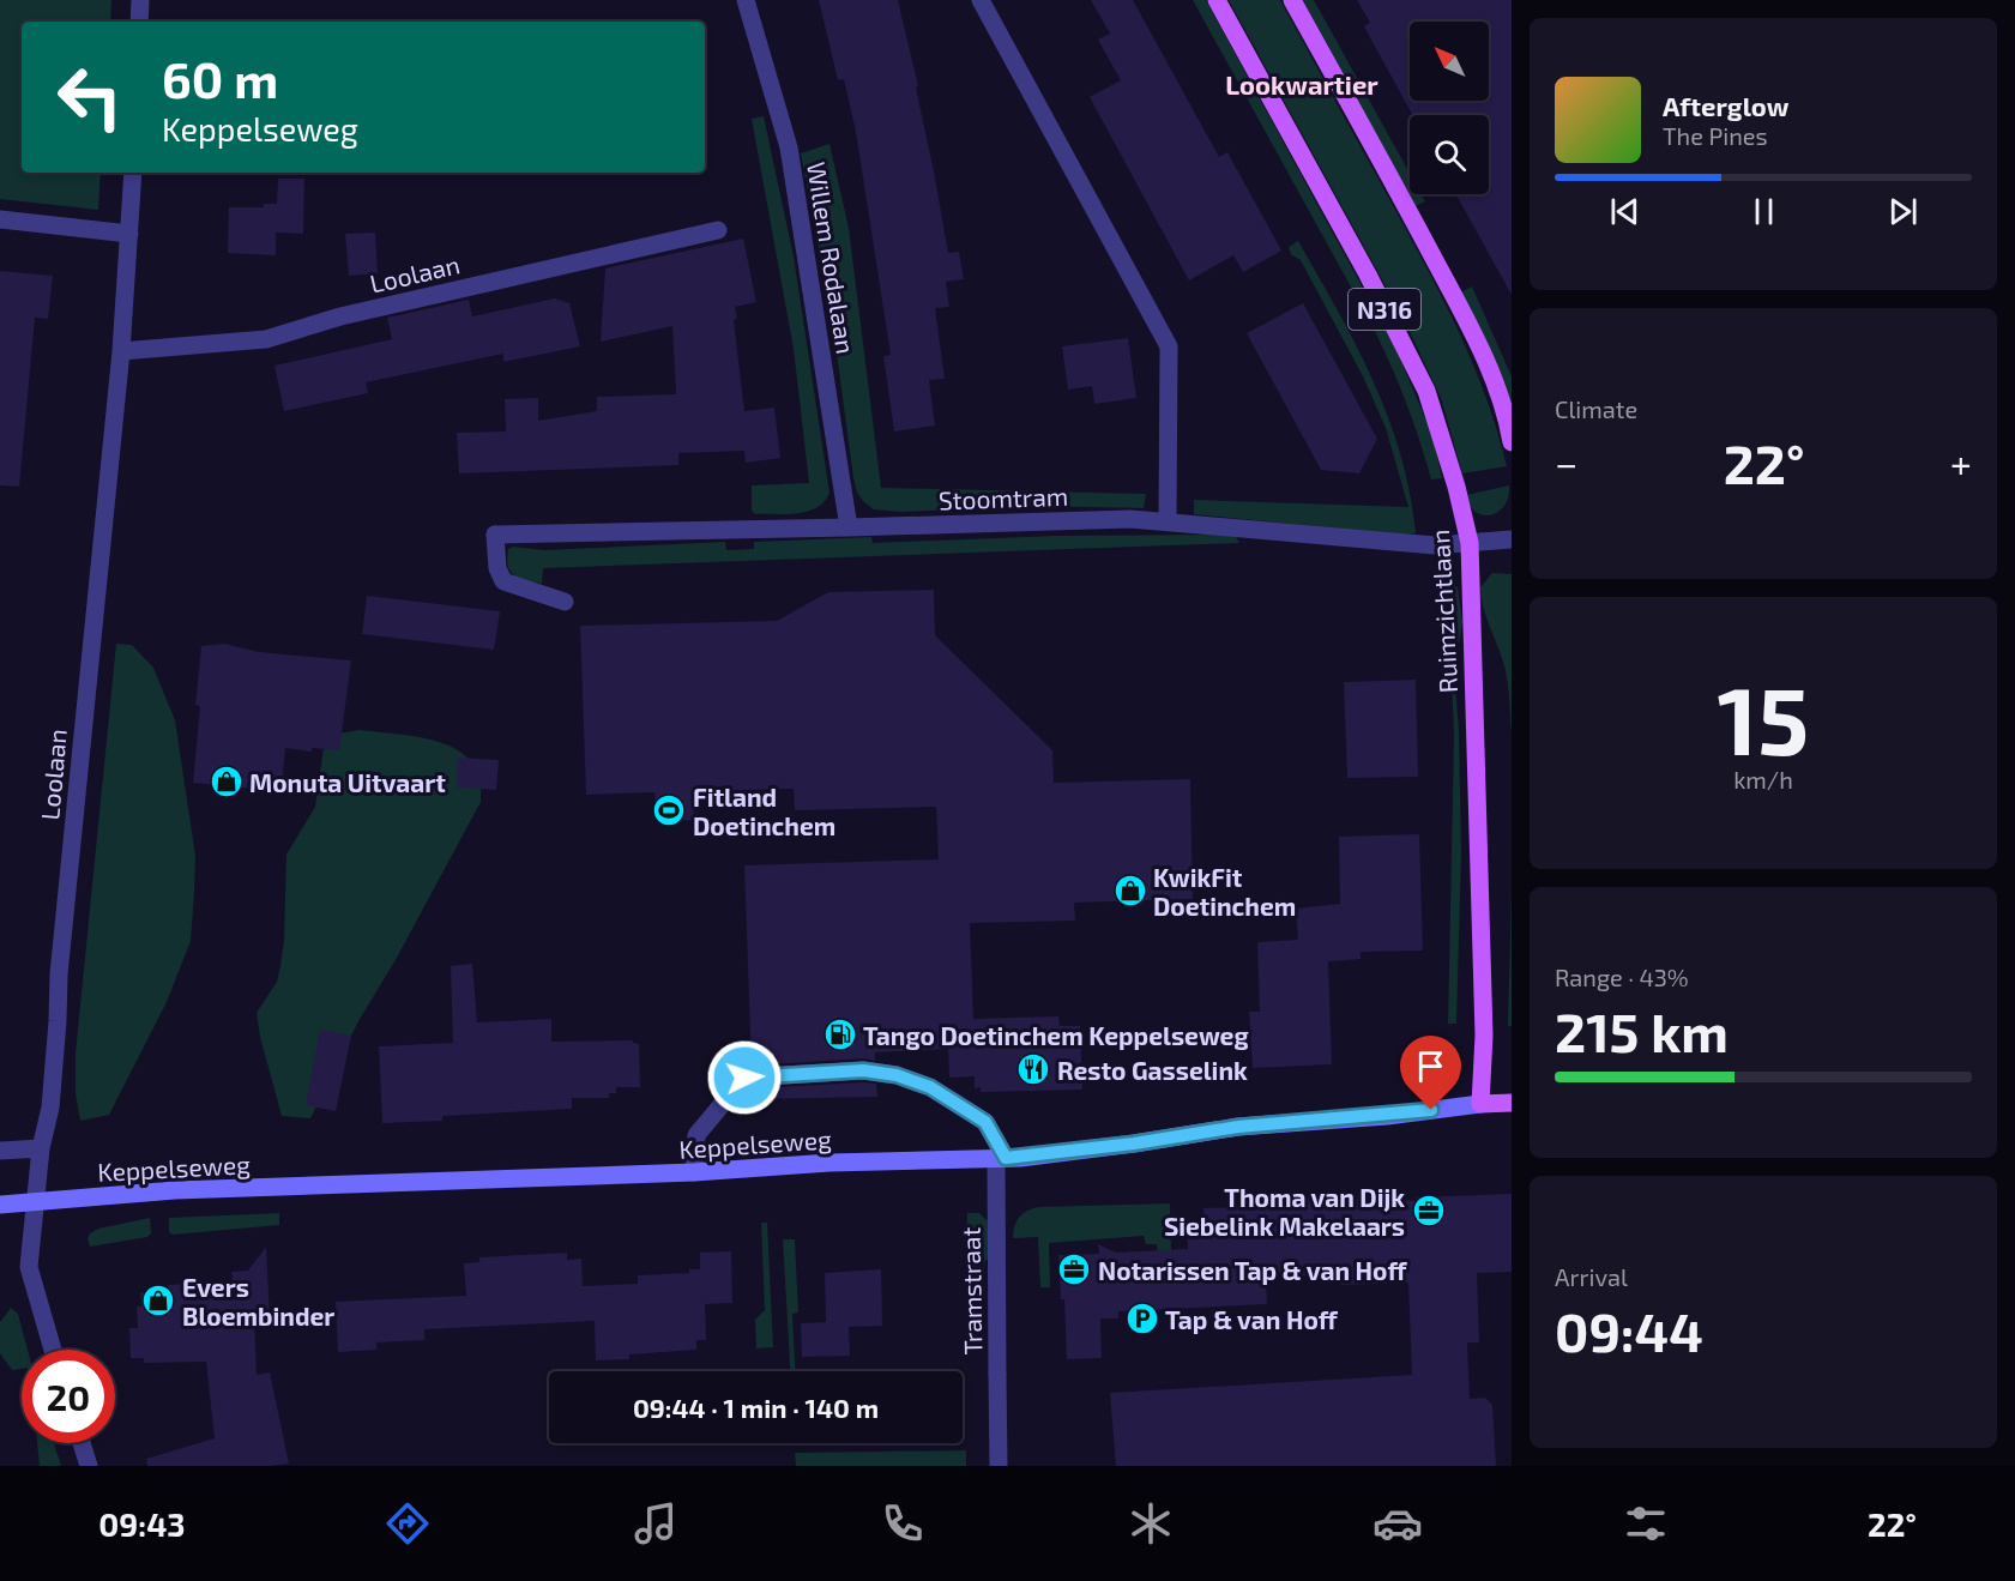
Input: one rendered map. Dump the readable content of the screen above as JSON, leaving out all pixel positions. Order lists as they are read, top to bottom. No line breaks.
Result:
{"streets":{"main road":["N316","Ruimzichtlaan","Keppelseweg"],"street":["Willem Rodalaan","Loolaan","Stoomtram","Tramstraat"]},"crossings":[["Willem Rodalaan","Stoomtram"],["Loolaan","Keppelseweg"],["Stoomtram","Ruimzichtlaan"],["Ruimzichtlaan","Keppelseweg"],["Keppelseweg","Tramstraat"]],"districts":["Lookwartier"],"places":{"shop":["Monuta Uitvaart","KwikFit Doetinchem","Evers Bloembinder"],"sports":["Fitland Doetinchem"],"fuel station":["Tango Doetinchem Keppelseweg"],"restaurant":["Resto Gasselink"],"office":["Thoma van Dijk Siebelink Makelaars","Notarissen Tap & van Hoff"],"parking":["Tap & van Hoff"]},"north":"top left","page":{"turn":["60 m","Keppelseweg"],"song":["Afterglow","The Pines"],"tile":["Climate",["15","km/h"],["Range · 43%","215 km"],["Arrival","09:44"]],"heat":["−","22°","+"],"limit":"20","trip":"09:44 · 1 min · 140 m","tabs":["09:43","22°"]}}
